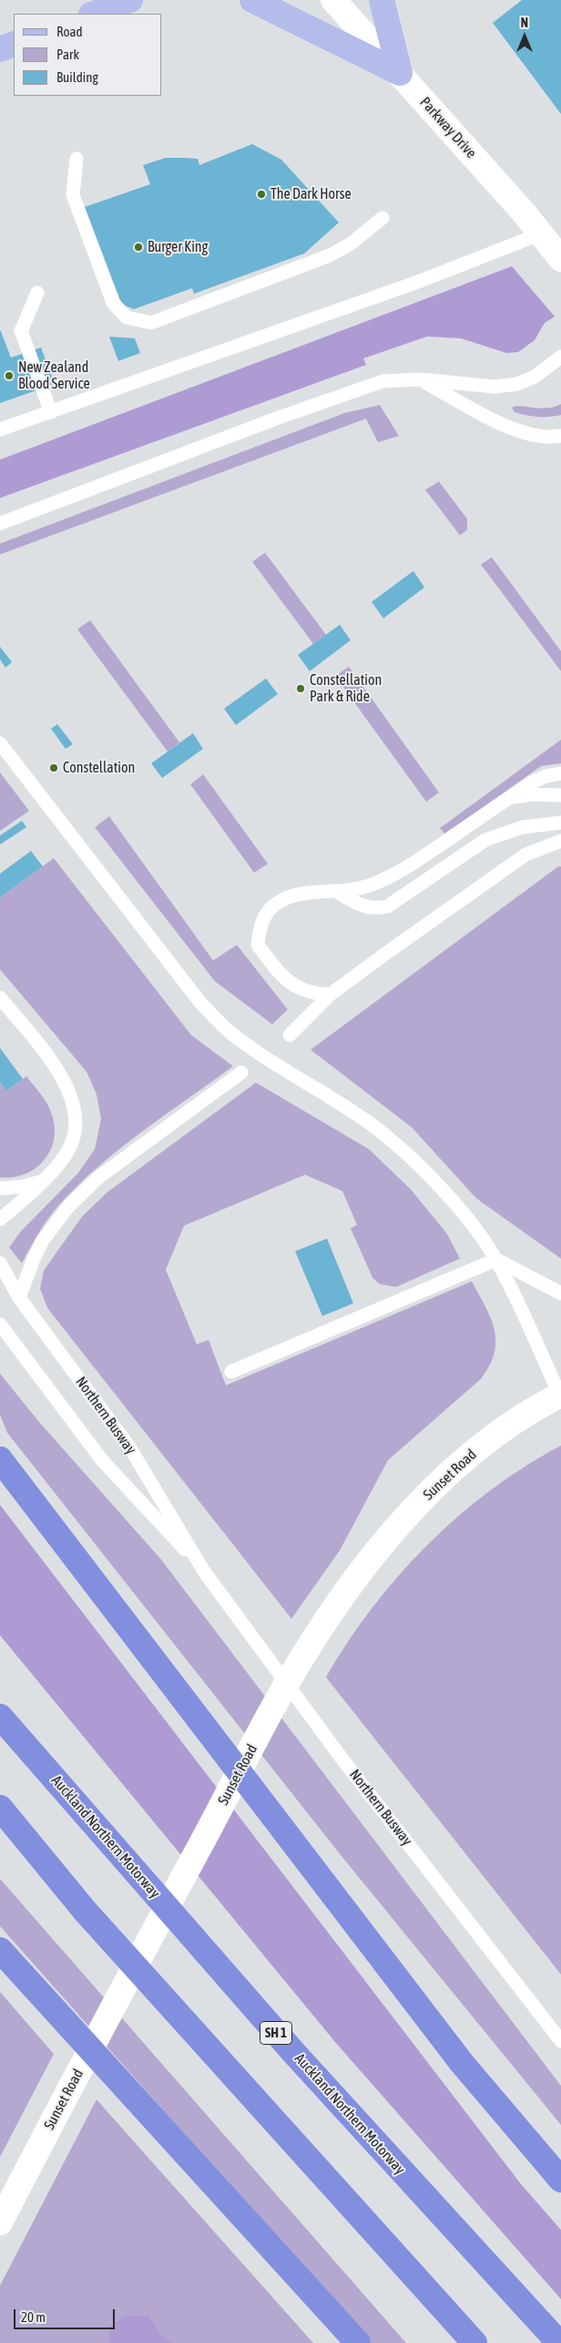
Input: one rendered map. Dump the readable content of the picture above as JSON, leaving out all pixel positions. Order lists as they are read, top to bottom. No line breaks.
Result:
{"streets":{"highway":["Auckland Northern Motorway","SH 1"],"main road":["Parkway Drive","Sunset Road"],"lane":["Northern Busway"]},"places":["The Dark Horse","Burger King","New Zealand Blood Service","Constellation Park & Ride","Constellation"],"legend":["Road","Park","Building"],"scale_bar":"20 m","north":"top"}
